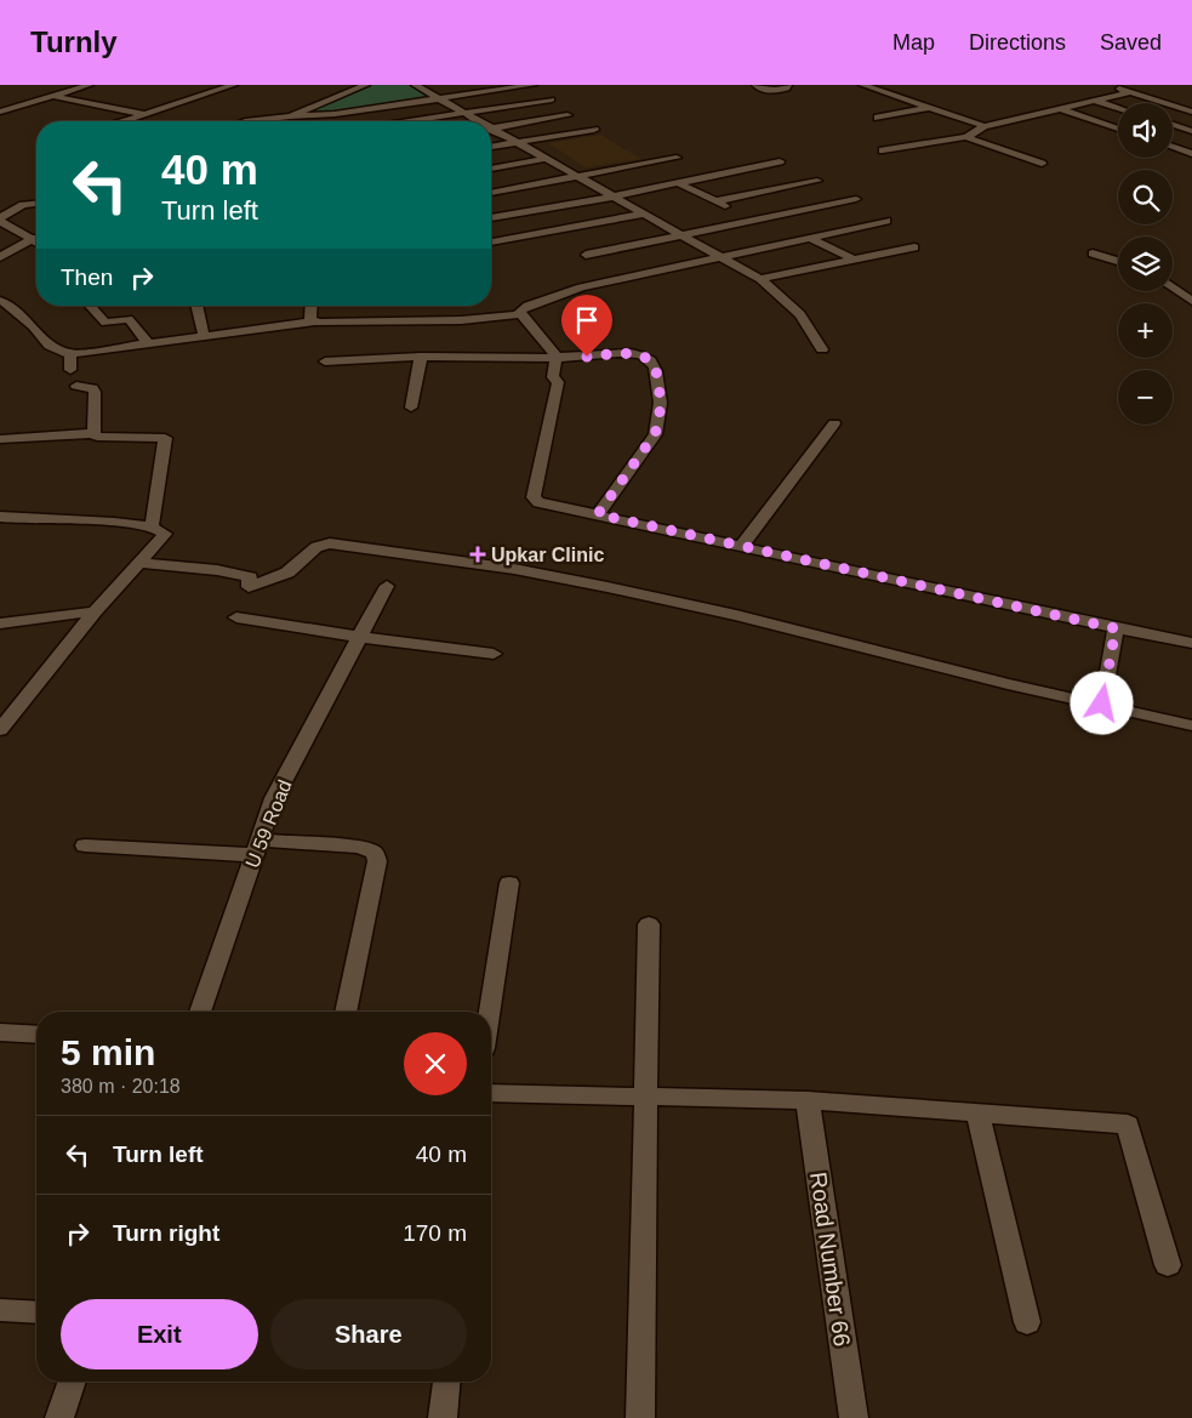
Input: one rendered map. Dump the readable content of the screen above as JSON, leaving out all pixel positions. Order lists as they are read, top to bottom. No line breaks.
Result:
{"streets":{"street":["U 59 Road","Road Number 66"]},"places":{"health":["Upkar Clinic"]},"page":{"header":"Turnly","nav":["Map","Directions","Saved"],"map_buttons":["+","−"],"turn":["40 m","Turn left"],"then":"Then","heading":["5 min","380 m · 20:18"],"list":[{"name":"Turn left","value":"40 m"},{"name":"Turn right","value":"170 m"}],"buttons":["Exit","Share"]}}
